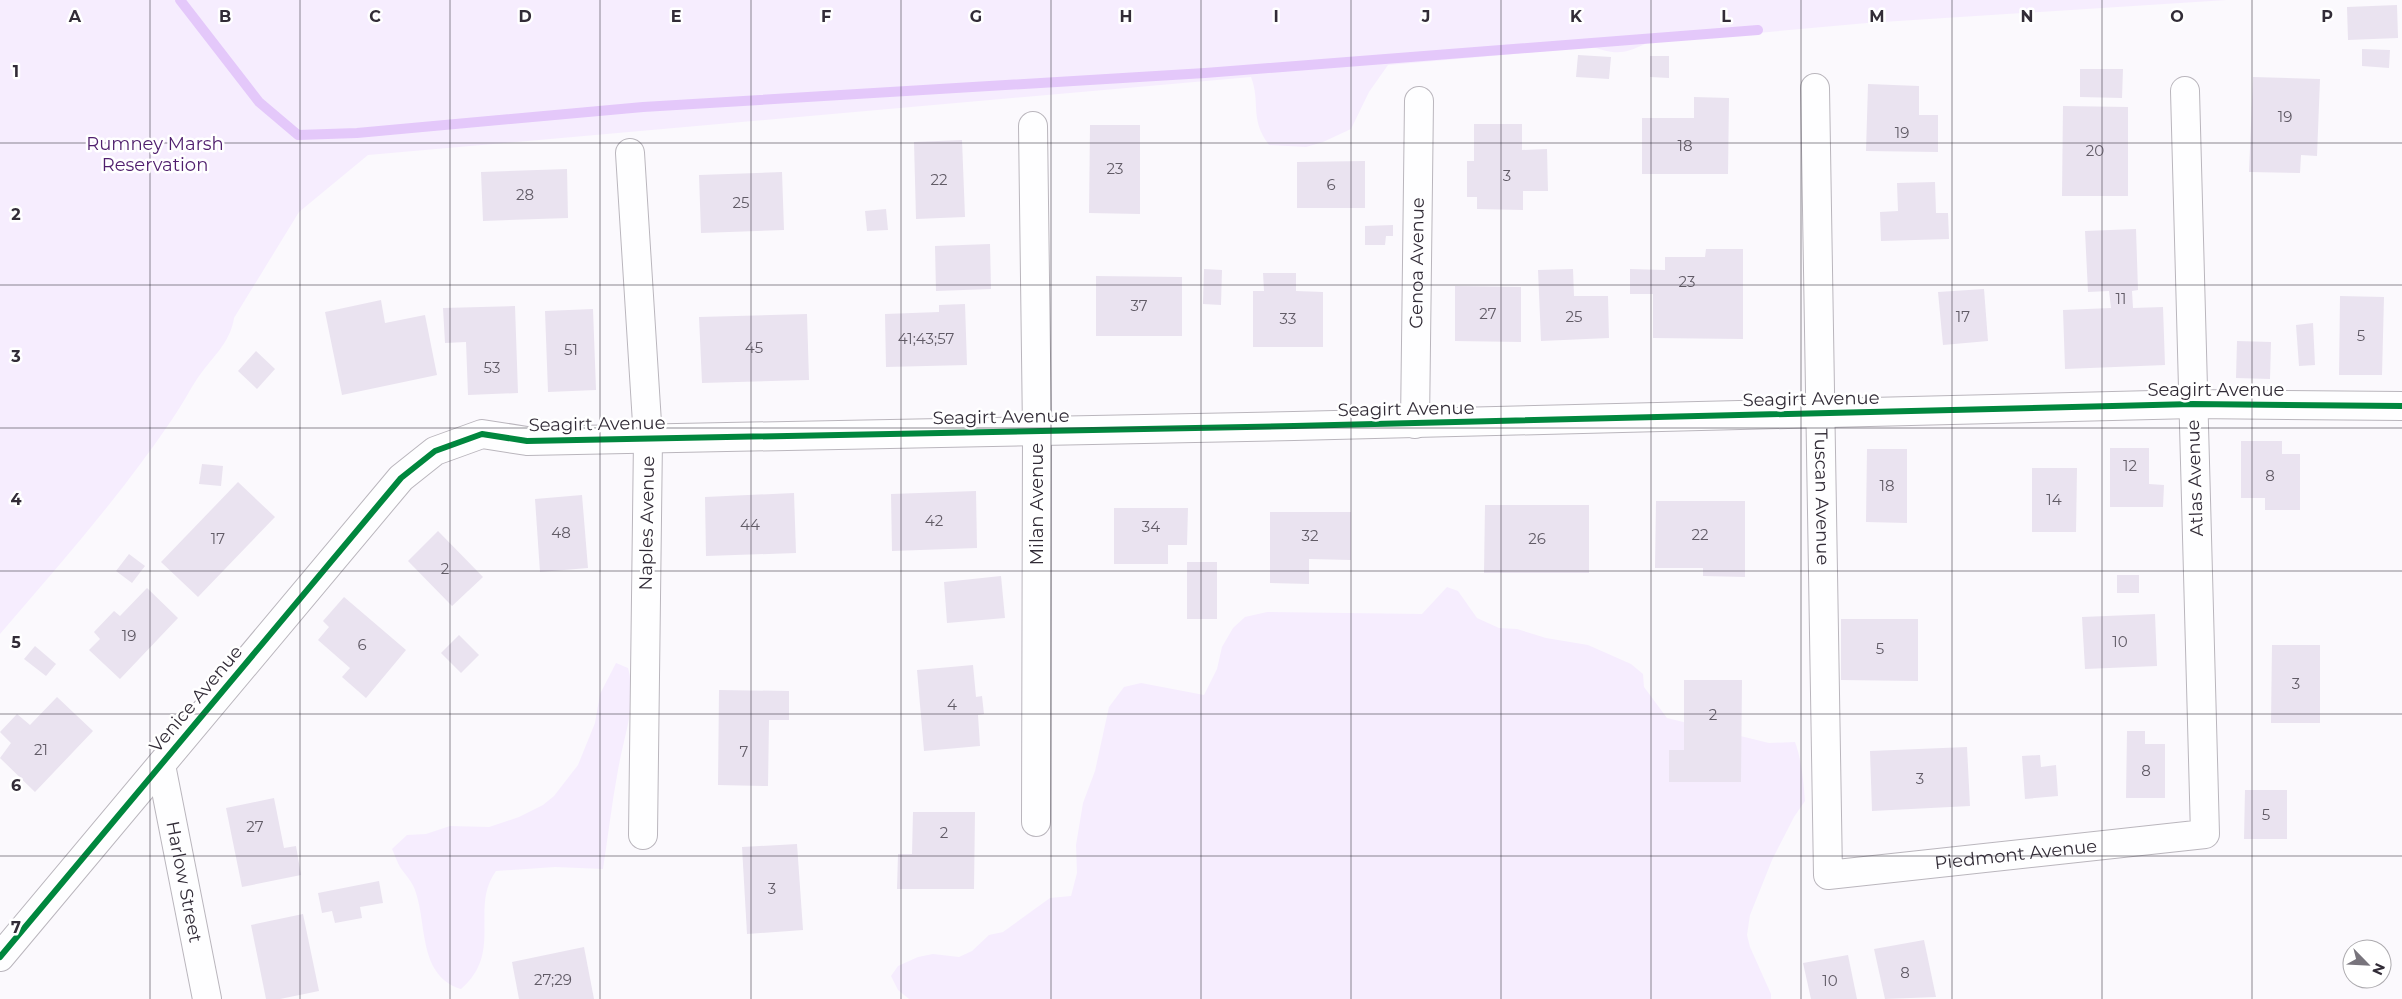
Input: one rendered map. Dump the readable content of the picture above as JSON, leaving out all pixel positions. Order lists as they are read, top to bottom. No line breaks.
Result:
{"streets":{"street":["Genoa Avenue","Seagirt Avenue","Atlas Avenue","Tuscan Avenue","Milan Avenue","Naples Avenue","Venice Avenue","Piedmont Avenue","Harlow Street"]},"crossings":[["Genoa Avenue","Seagirt Avenue"],["Seagirt Avenue","Atlas Avenue"],["Seagirt Avenue","Tuscan Avenue"],["Seagirt Avenue","Milan Avenue"],["Seagirt Avenue","Naples Avenue"],["Seagirt Avenue","Venice Avenue"],["Atlas Avenue","Piedmont Avenue"],["Tuscan Avenue","Piedmont Avenue"],["Venice Avenue","Harlow Street"]],"parks":["Rumney Marsh Reservation"],"house_numbers":["19","19","18","20","23","3","22","6","28","25","23","11","37","27","25","17","33","5","41;43;57","45","51","53","12","8","18","14","42","44","34","48","22","32","17","26","2","19","10","6","5","3","4","2","21","7","8","3","5","27","2","3","8","27;29","10"],"north":"bottom right","grid":{"columns":["A","B","C","D","E","F","G","H","I","J","K","L","M","N","O","P"],"rows":["1","2","3","4","5","6","7"]}}
